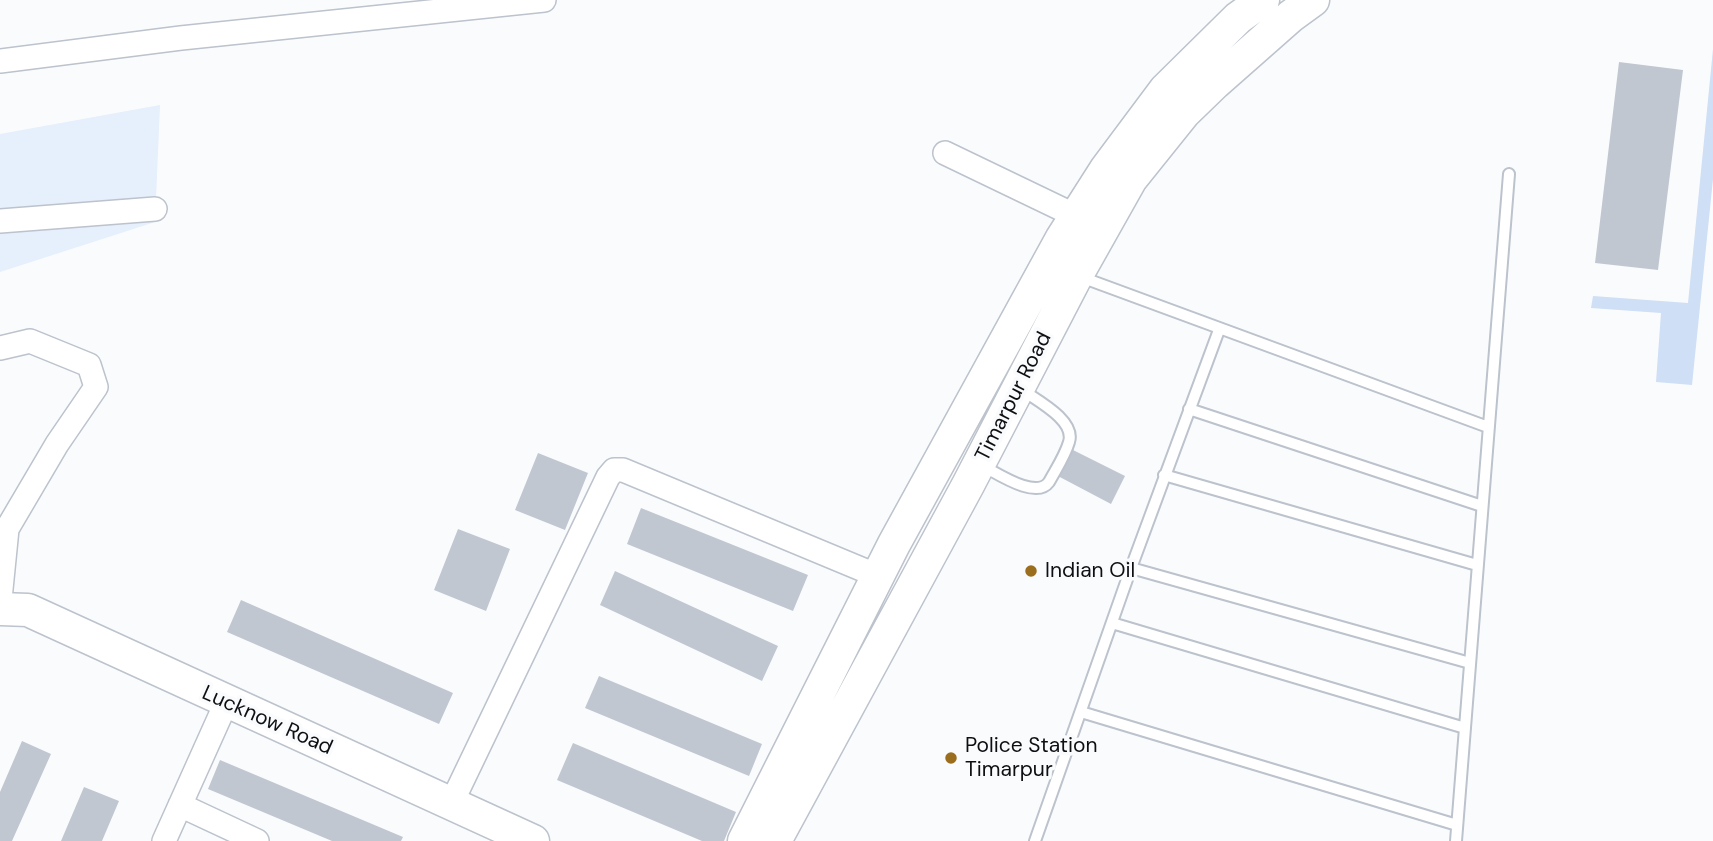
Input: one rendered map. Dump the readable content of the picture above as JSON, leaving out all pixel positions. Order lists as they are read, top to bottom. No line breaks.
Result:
{"streets":{"street":["Timarpur Road","Lucknow Road"]},"places":["Indian Oil","Police Station Timarpur"]}
